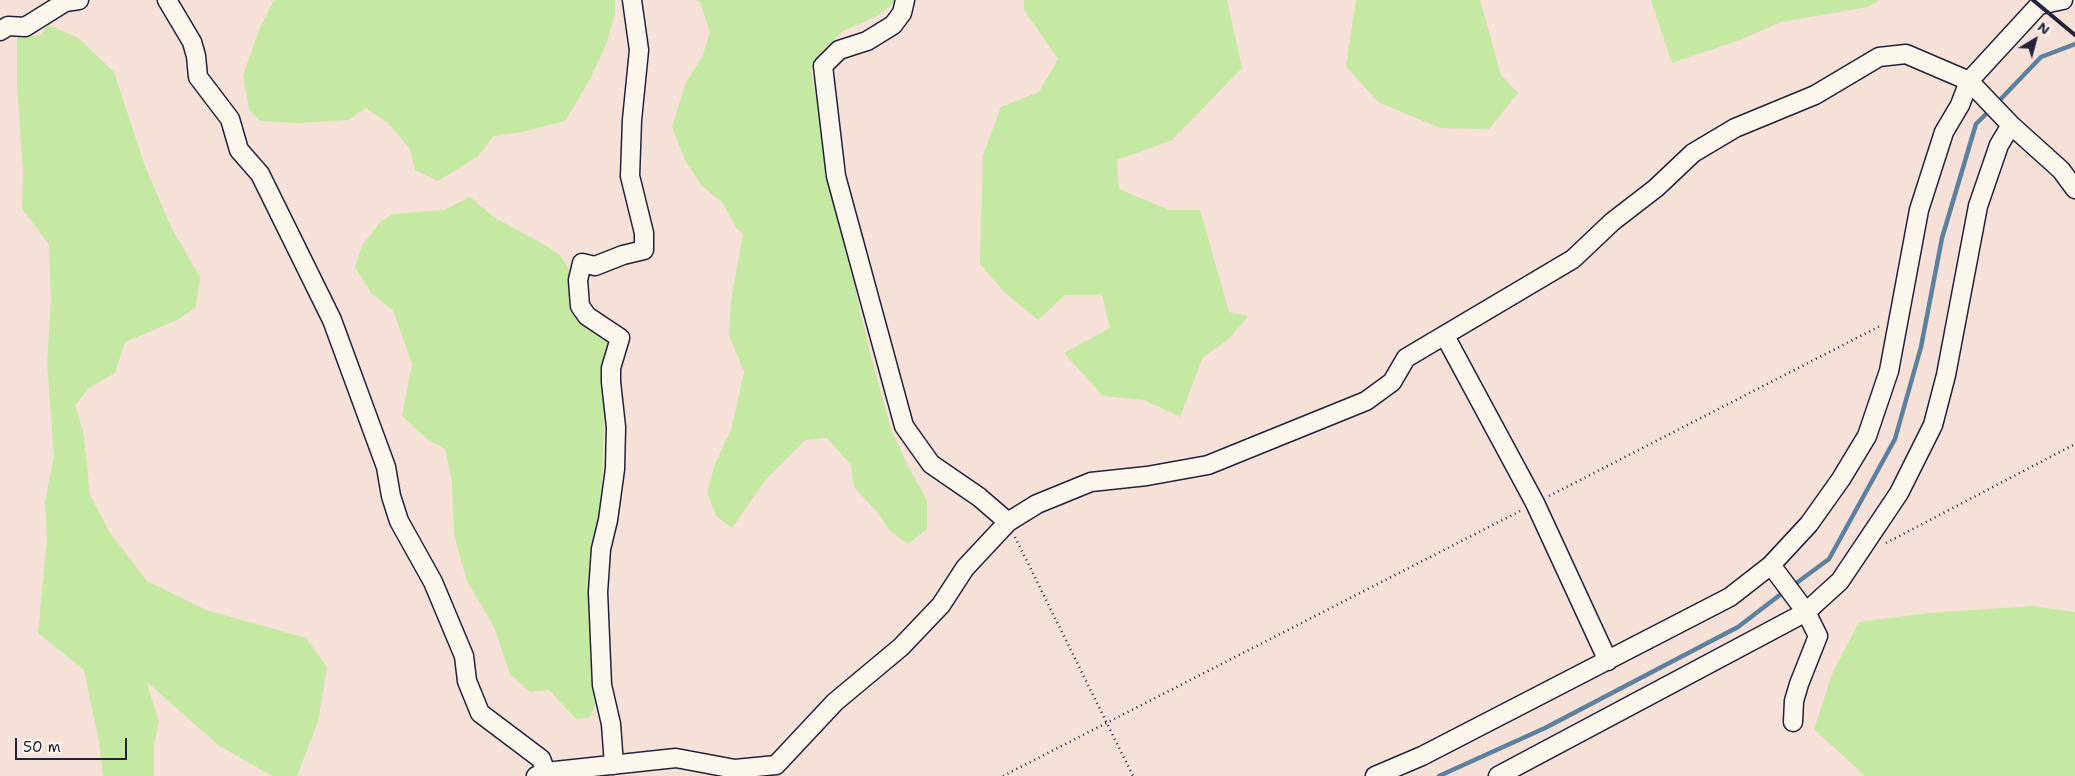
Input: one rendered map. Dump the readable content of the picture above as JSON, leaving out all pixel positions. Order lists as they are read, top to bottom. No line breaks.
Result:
{"scale_bar":"50 m","north":"top right"}
